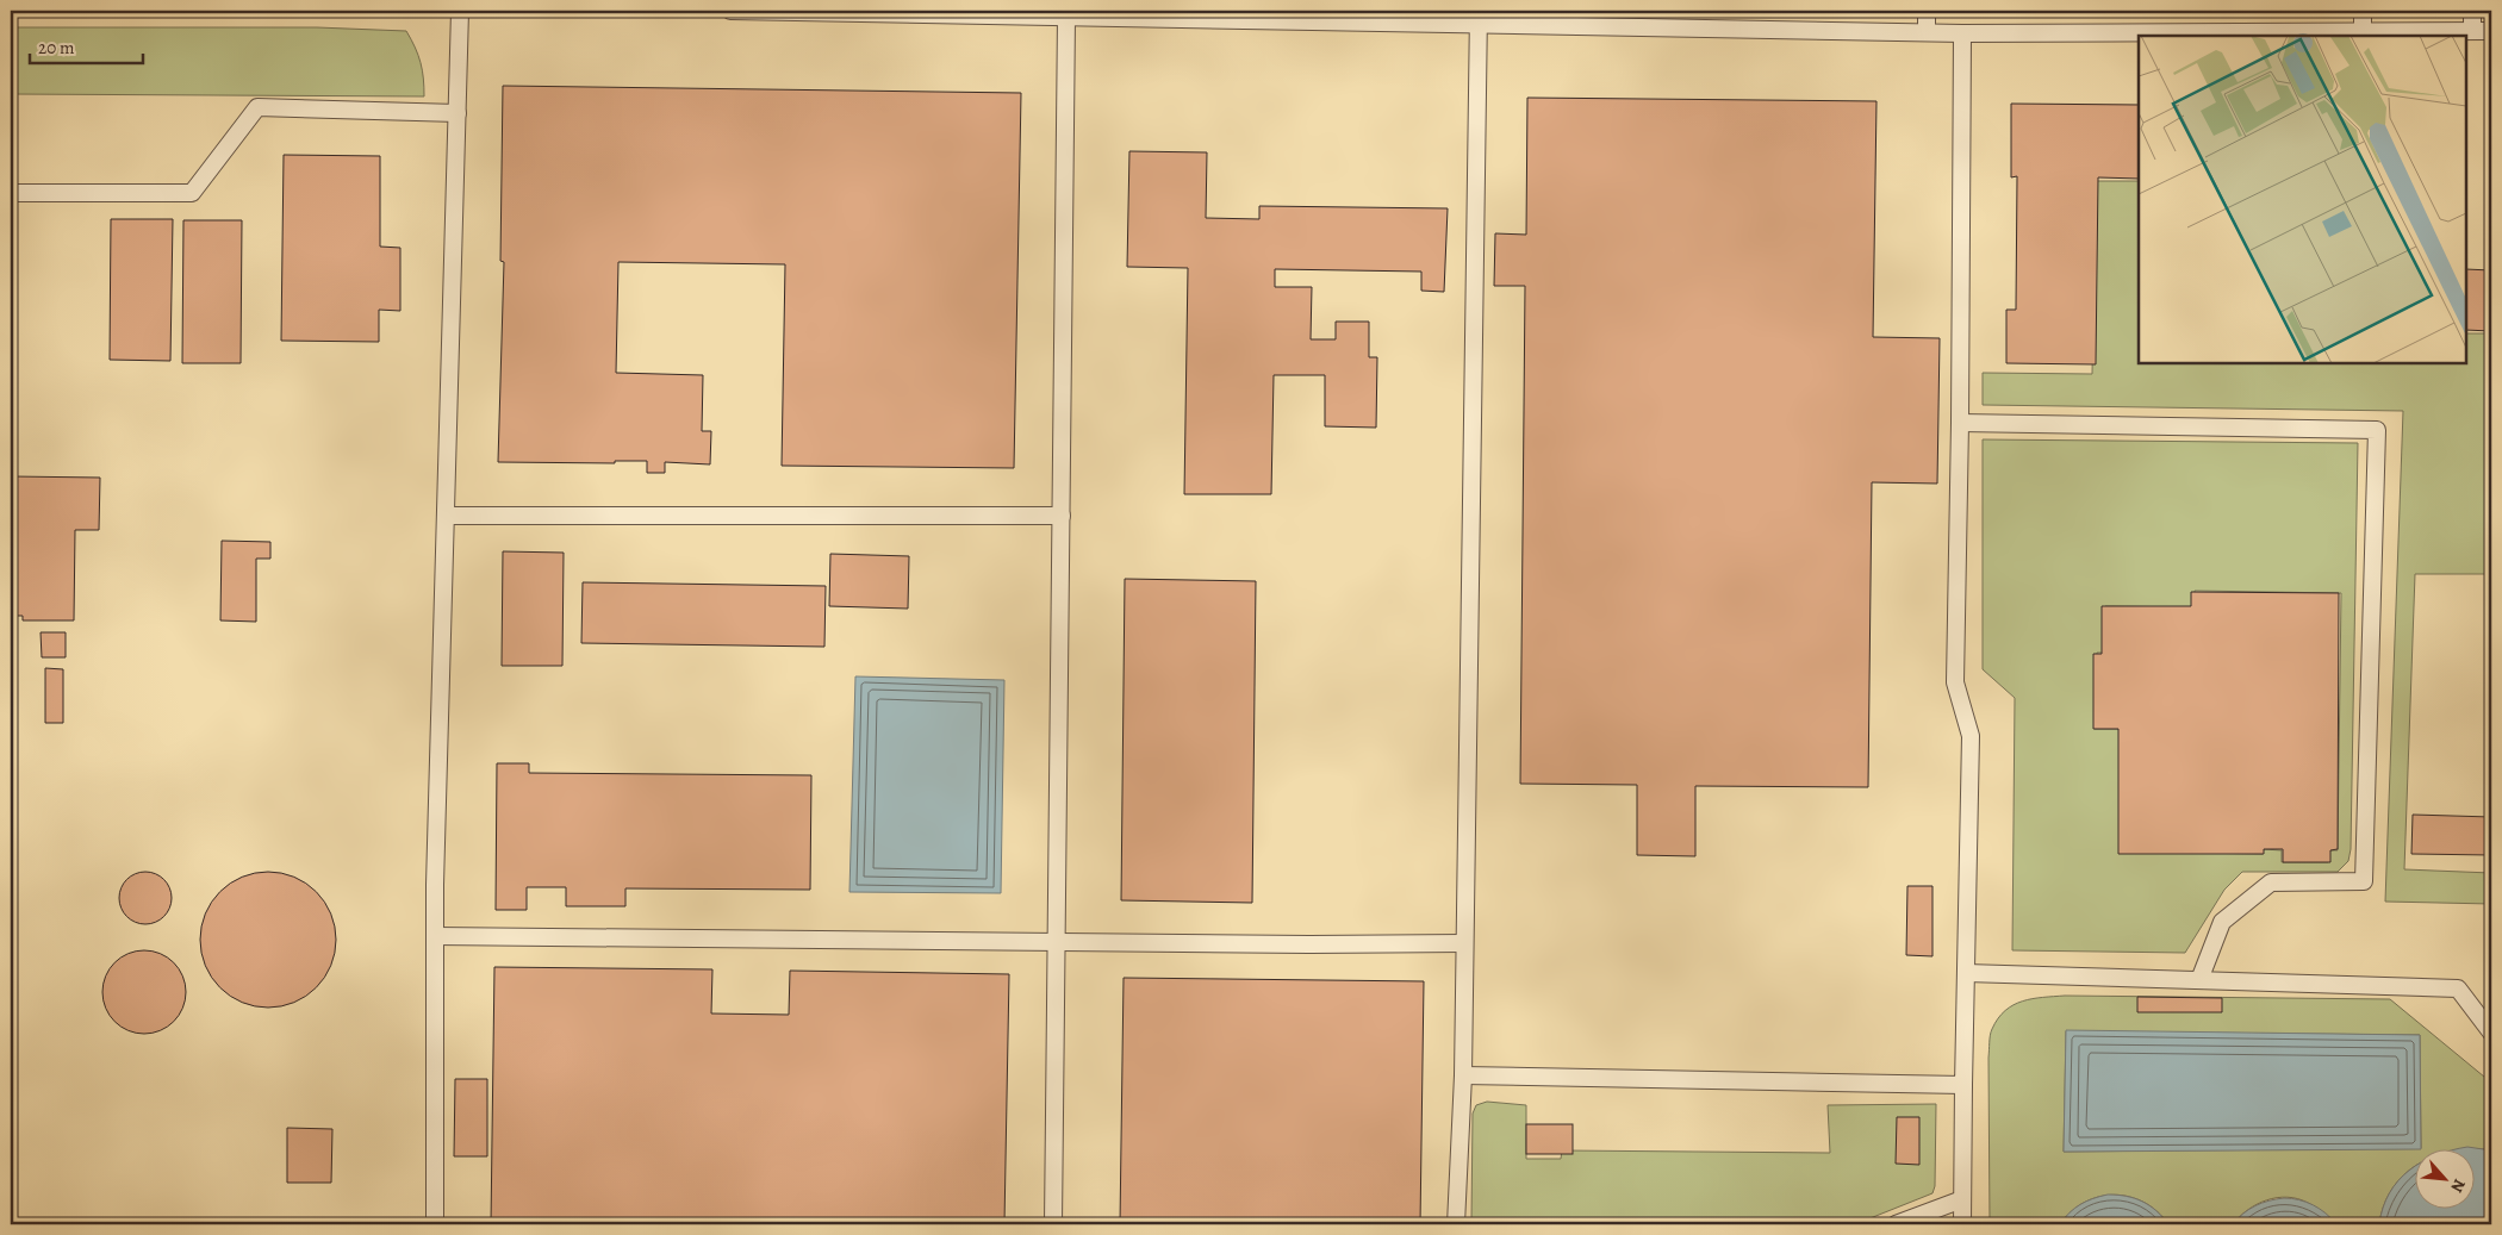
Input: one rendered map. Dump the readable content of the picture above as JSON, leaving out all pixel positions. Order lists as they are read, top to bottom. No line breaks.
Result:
{"scale_bar":"20 m","north":"bottom right"}
